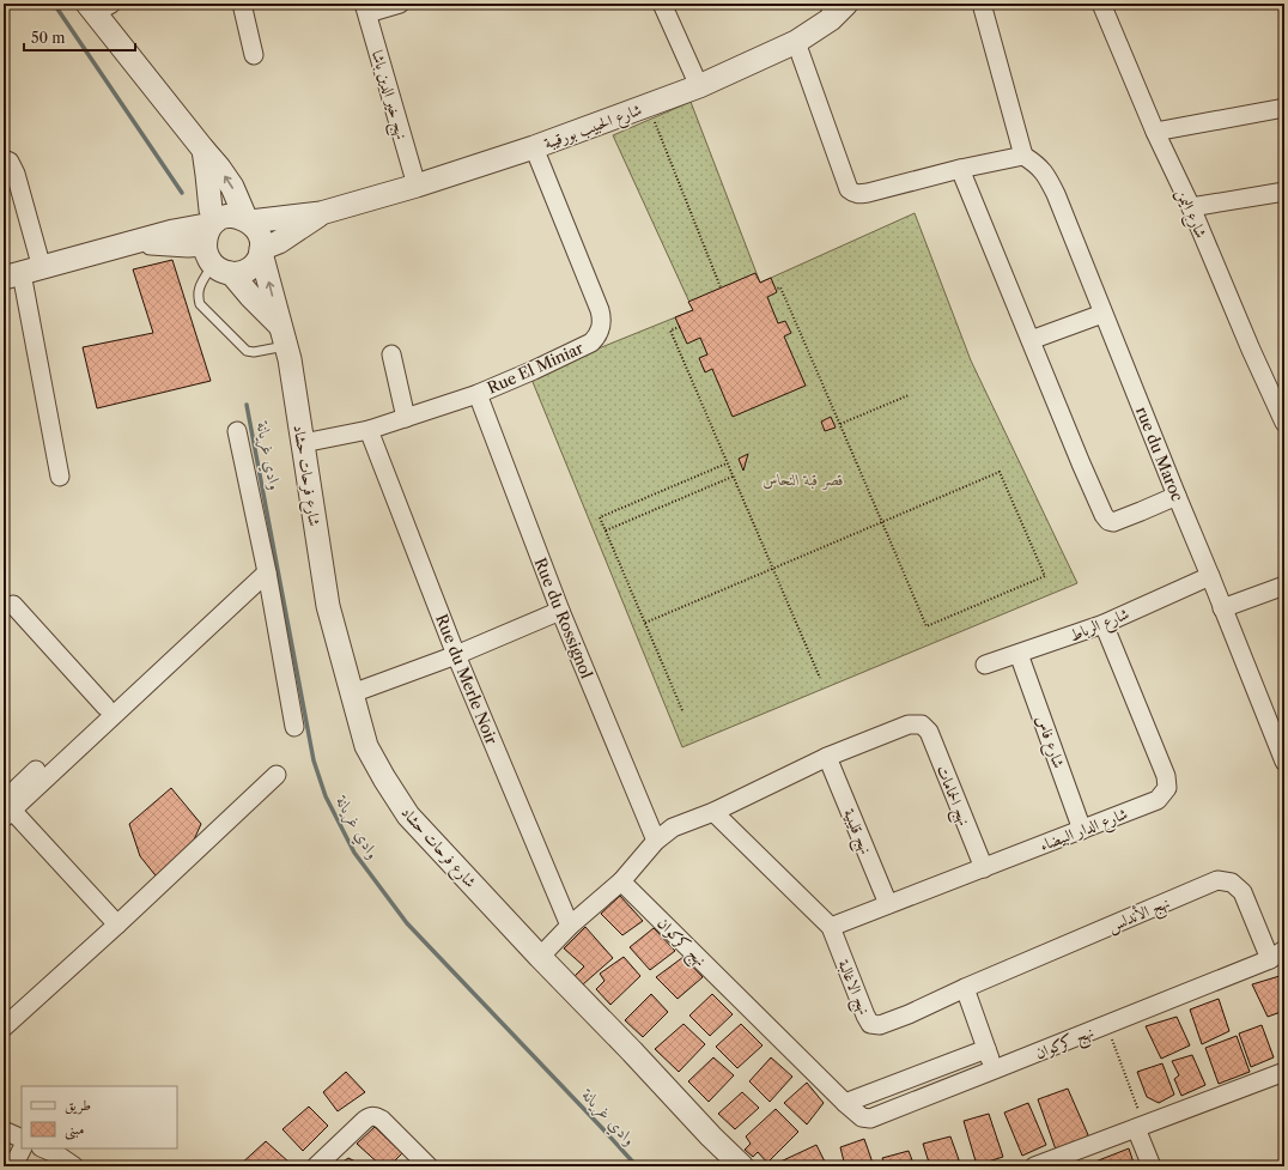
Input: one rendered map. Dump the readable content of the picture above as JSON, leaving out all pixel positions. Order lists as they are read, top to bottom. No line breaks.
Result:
{"streets":{"street":["نهج خير الدين باشا","شارع الحبيب بورقيبة","شارع اليمن","Rue El Miniar","rue du Maroc","شارع فرحات حشاد","Rue du Rossignol","شارع الرباط","Rue du Merle Noir","شارع فاس","نهج الحمامات","شارع الدار البيضاء","نهج قليبية","نهج الأندلس","نهج كركوان","نهج الاغالبة"]},"crossings":[["نهج خير الدين باشا","شارع الحبيب بورقيبة"],["شارع الحبيب بورقيبة","Rue El Miniar"],["شارع الحبيب بورقيبة","شارع فرحات حشاد"],["Rue El Miniar","شارع فرحات حشاد"],["Rue El Miniar","Rue du Rossignol"],["Rue El Miniar","Rue du Merle Noir"],["rue du Maroc","شارع الرباط"],["شارع الرباط","شارع فاس"],["شارع الرباط","شارع الدار البيضاء"],["شارع فاس","شارع الدار البيضاء"],["نهج الحمامات","شارع الدار البيضاء"],["نهج الحمامات","نهج قليبية"],["شارع الدار البيضاء","نهج قليبية"],["شارع الدار البيضاء","نهج الاغالبة"],["نهج الأندلس","نهج كركوان"],["نهج الأندلس","نهج الاغالبة"]],"water":["وادي غريانة"],"parks":["قصر قبة النحاس"],"legend":["طريق","مبنى"],"scale_bar":"50 m"}
